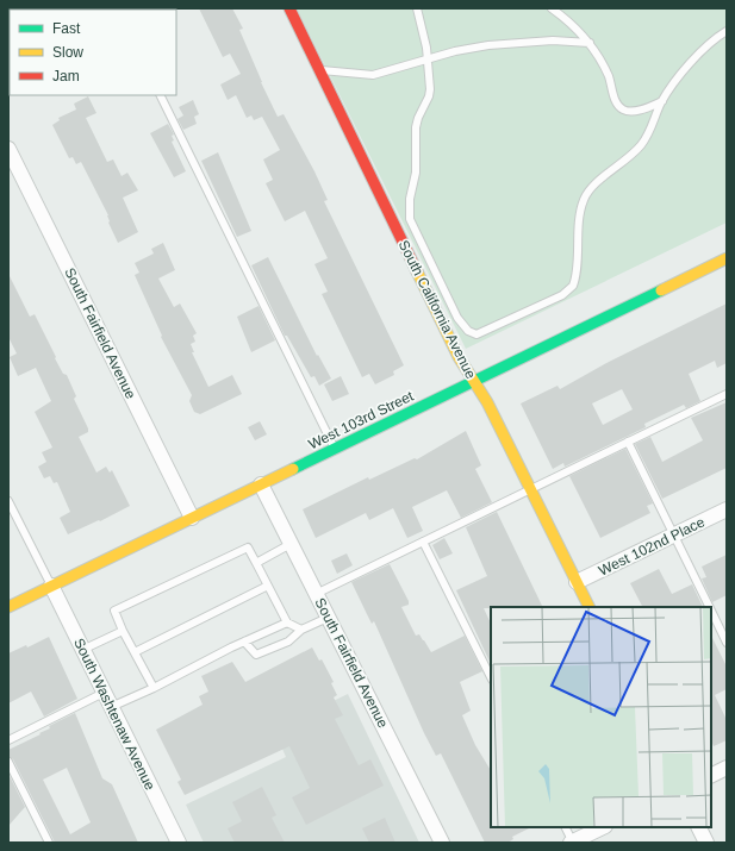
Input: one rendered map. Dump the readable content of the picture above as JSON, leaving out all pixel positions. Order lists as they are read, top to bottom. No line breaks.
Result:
{"streets":{"main road":["South California Avenue","West 103rd Street"],"street":["South Fairfield Avenue","West 102nd Place","South Washtenaw Avenue"]},"crossings":[["South California Avenue","West 103rd Street"],["South California Avenue","West 102nd Place"],["South Fairfield Avenue","West 103rd Street"],["West 103rd Street","South Washtenaw Avenue"]],"legend":["Fast","Slow","Jam"]}
